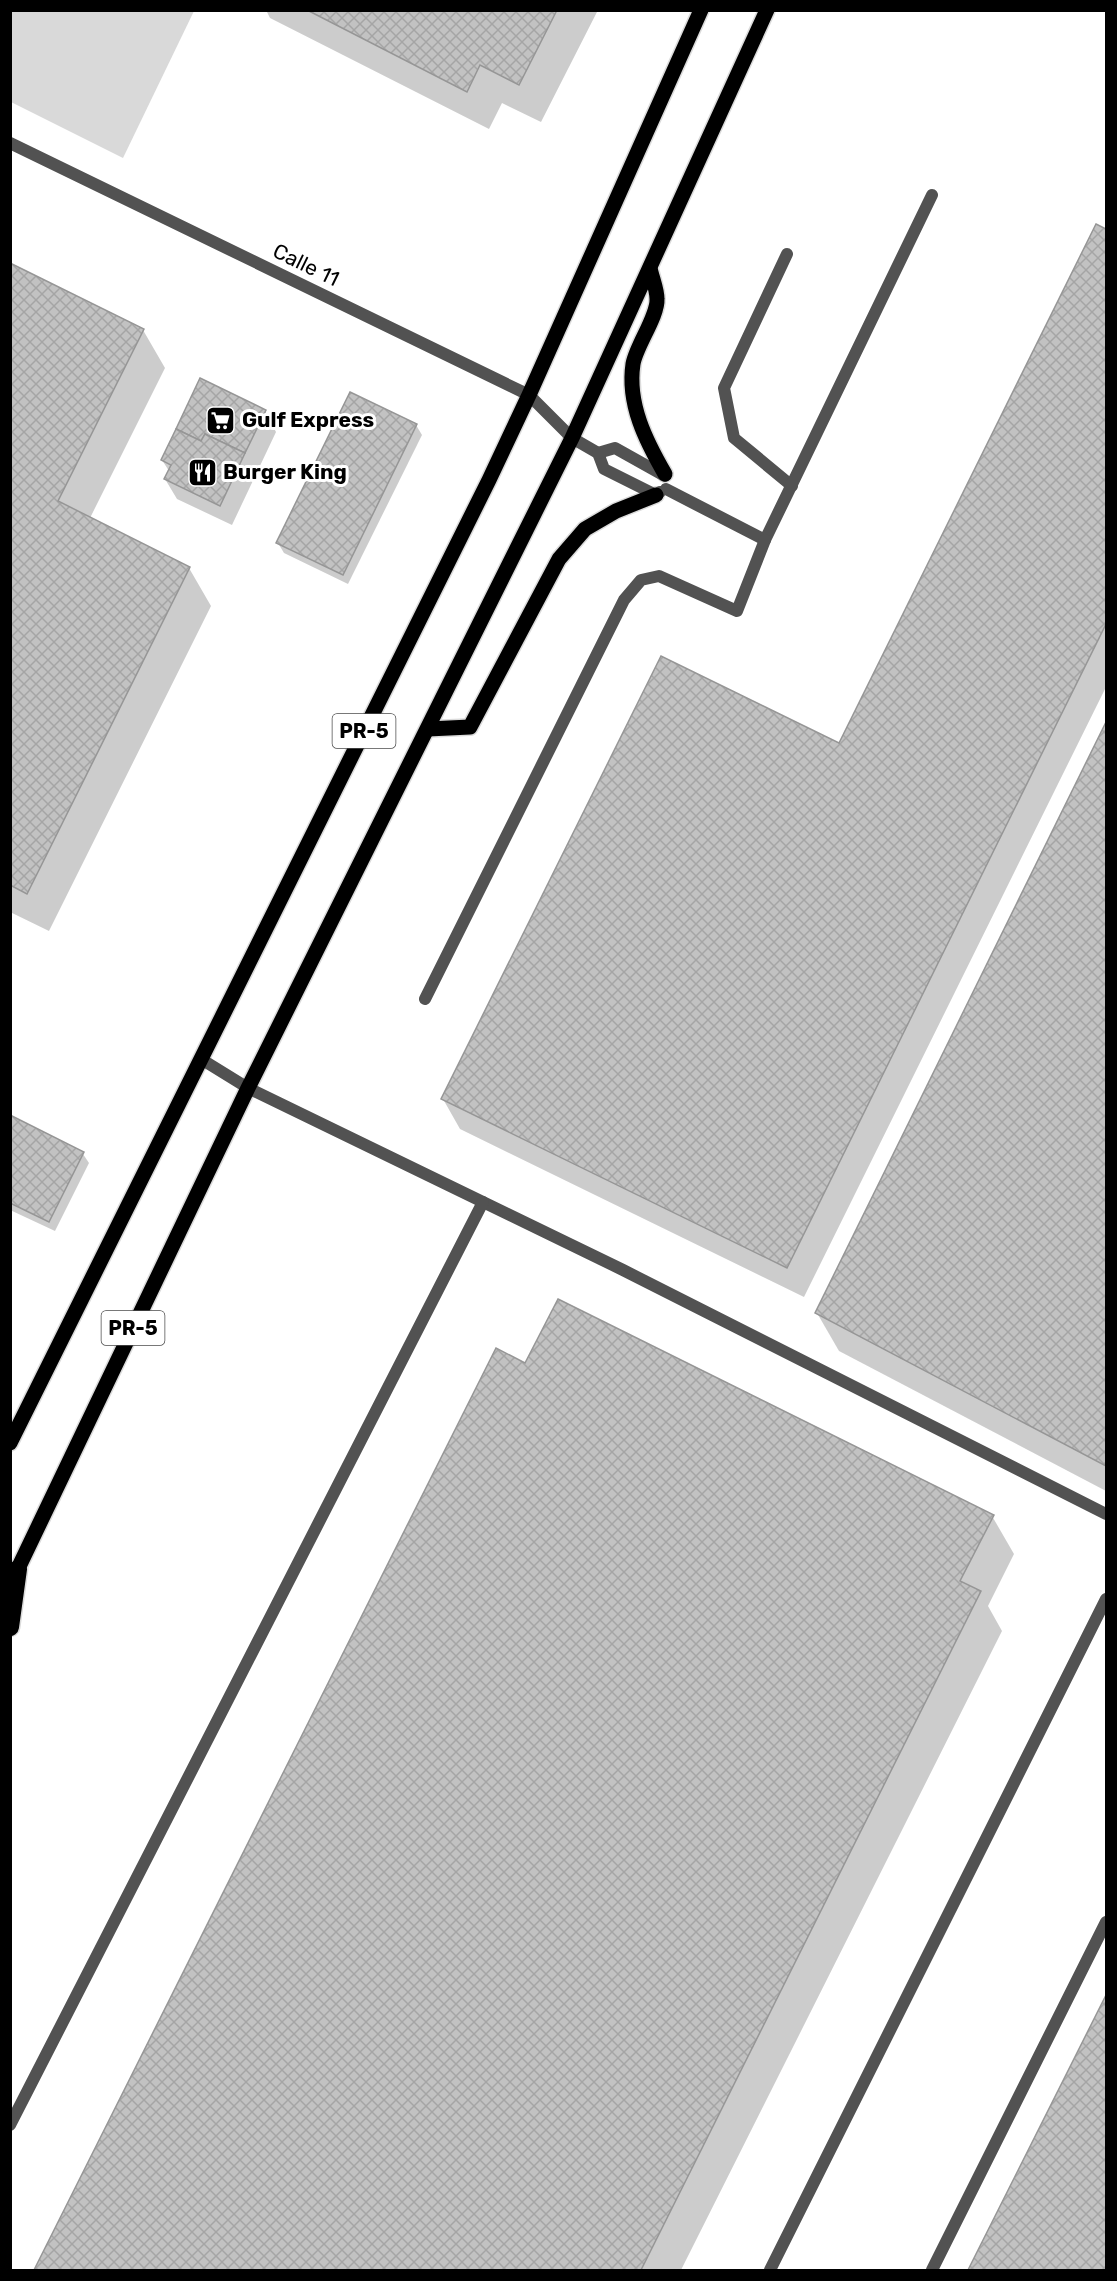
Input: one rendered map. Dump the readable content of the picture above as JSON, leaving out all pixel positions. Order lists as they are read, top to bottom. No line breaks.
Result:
{"streets":{"main road":["PR-5"],"street":["Calle 11"]},"crossings":[["Calle 11","PR-5"]],"places":{"supermarket":["Gulf Express"],"restaurant":["Burger King"]}}
